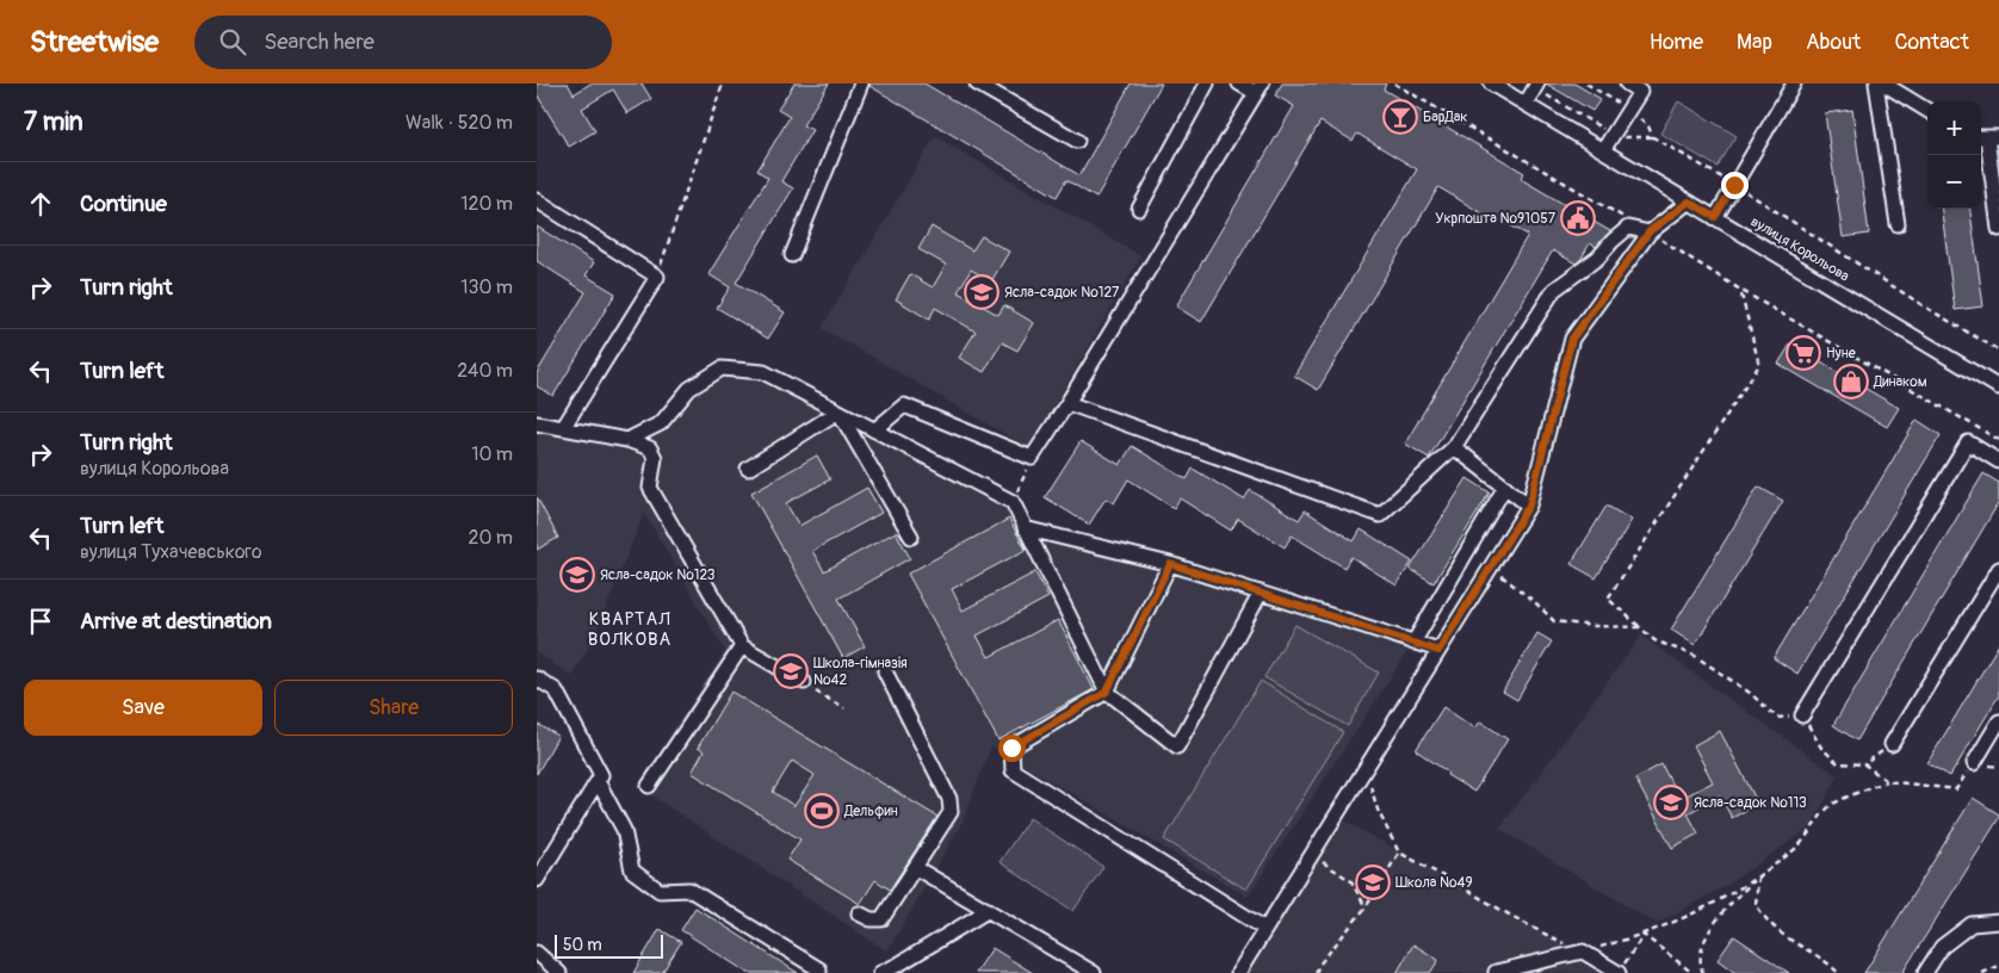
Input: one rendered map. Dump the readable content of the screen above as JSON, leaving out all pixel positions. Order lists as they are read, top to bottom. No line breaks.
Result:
{"streets":{"street":["вулиця Корольова"]},"districts":["КВАРТАЛ ВОЛКОВА"],"places":{"bar":["БарДак"],"public building":["Укрпошта №91057"],"school or university":["Ясла-садок №127","Ясла-садок №123","Школа-гімназія №42","Ясла-садок №113","Школа №49"],"supermarket":["Нуне"],"shop":["Динаком"],"sports":["Дельфин"]},"scale_bar":"50 m","page":{"header":"Streetwise","search":"Search here","nav":["Home","Map","About","Contact"],"heading":["7 min","Walk · 520 m"],"map_buttons":["+","−"],"list":[["Continue","120 m"],["Turn right","130 m"],["Turn left","240 m"],["Turn right","вулиця Корольова","10 m"],["Turn left","вулиця Тухачевського","20 m"],"Arrive at destination"],"buttons":["Save","Share"],"scale":"50 m"}}
